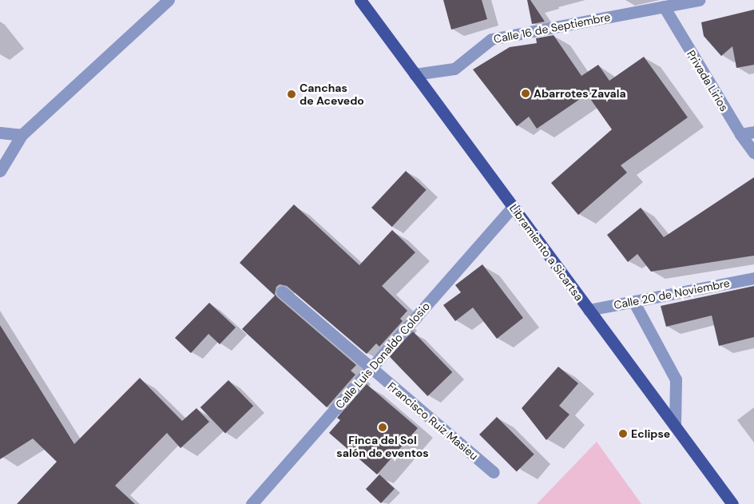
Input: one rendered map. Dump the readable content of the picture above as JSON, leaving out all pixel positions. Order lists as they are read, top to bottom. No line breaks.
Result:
{"streets":{"main road":["Libramiento a Sicartsa"],"street":["Calle 16 de Septiembre","Privada Lirios","Calle 20 de Noviembre","Calle Luis Donaldo Colosio","Francisco Ruiz Masieu"]},"crossings":[["Calle 16 de Septiembre","Privada Lirios"],["Calle 16 de Septiembre","Libramiento a Sicartsa"],["Libramiento a Sicartsa","Calle 20 de Noviembre"],["Libramiento a Sicartsa","Calle Luis Donaldo Colosio"],["Calle Luis Donaldo Colosio","Francisco Ruiz Masieu"]],"places":["Abarrotes Zavala","Canchas de Acevedo","Finca del Sol salón de eventos","Eclipse"]}
